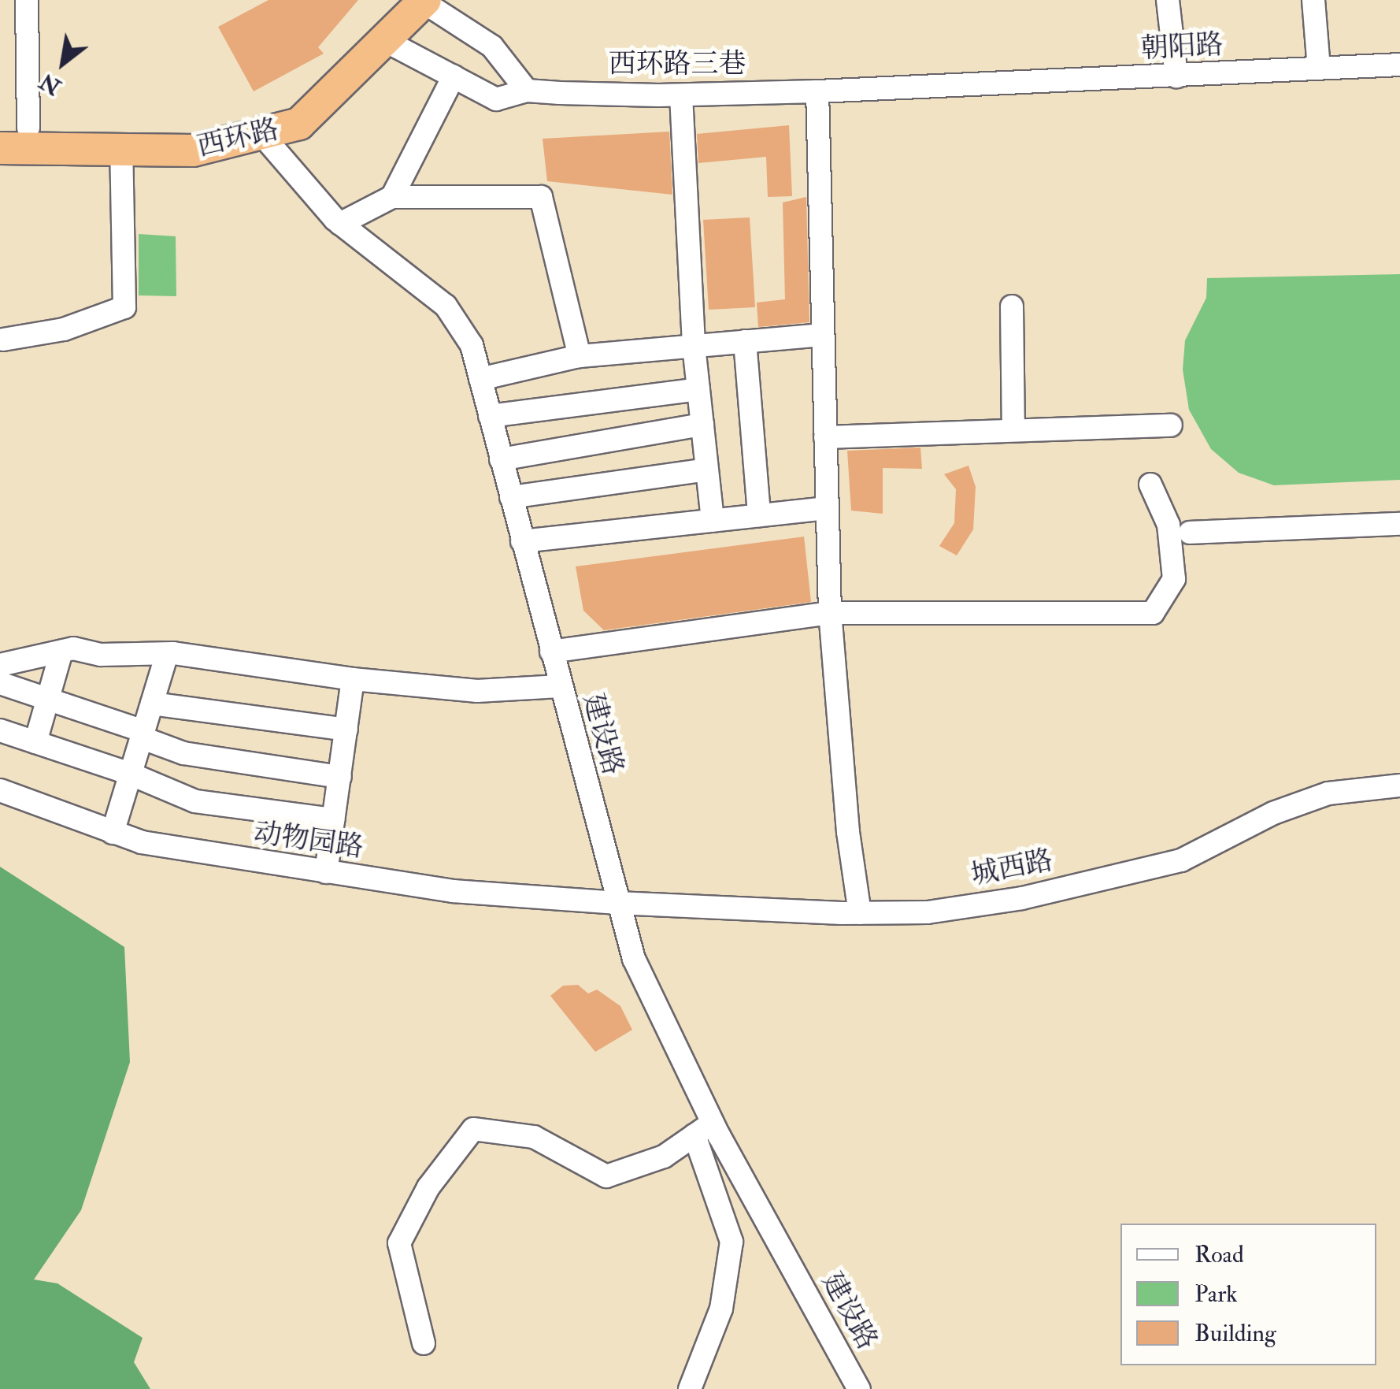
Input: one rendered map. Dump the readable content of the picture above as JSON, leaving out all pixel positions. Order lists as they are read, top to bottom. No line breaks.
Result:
{"streets":{"highway":["西环路"],"street":["朝阳路","西环路三巷","建设路","动物园路","城西路"]},"crossings":[["朝阳路","西环路三巷"],["西环路三巷","西环路"],["西环路","建设路"],["建设路","动物园路"],["建设路","城西路"],["动物园路","城西路"]],"legend":["Road","Park","Building"],"north":"bottom left"}
